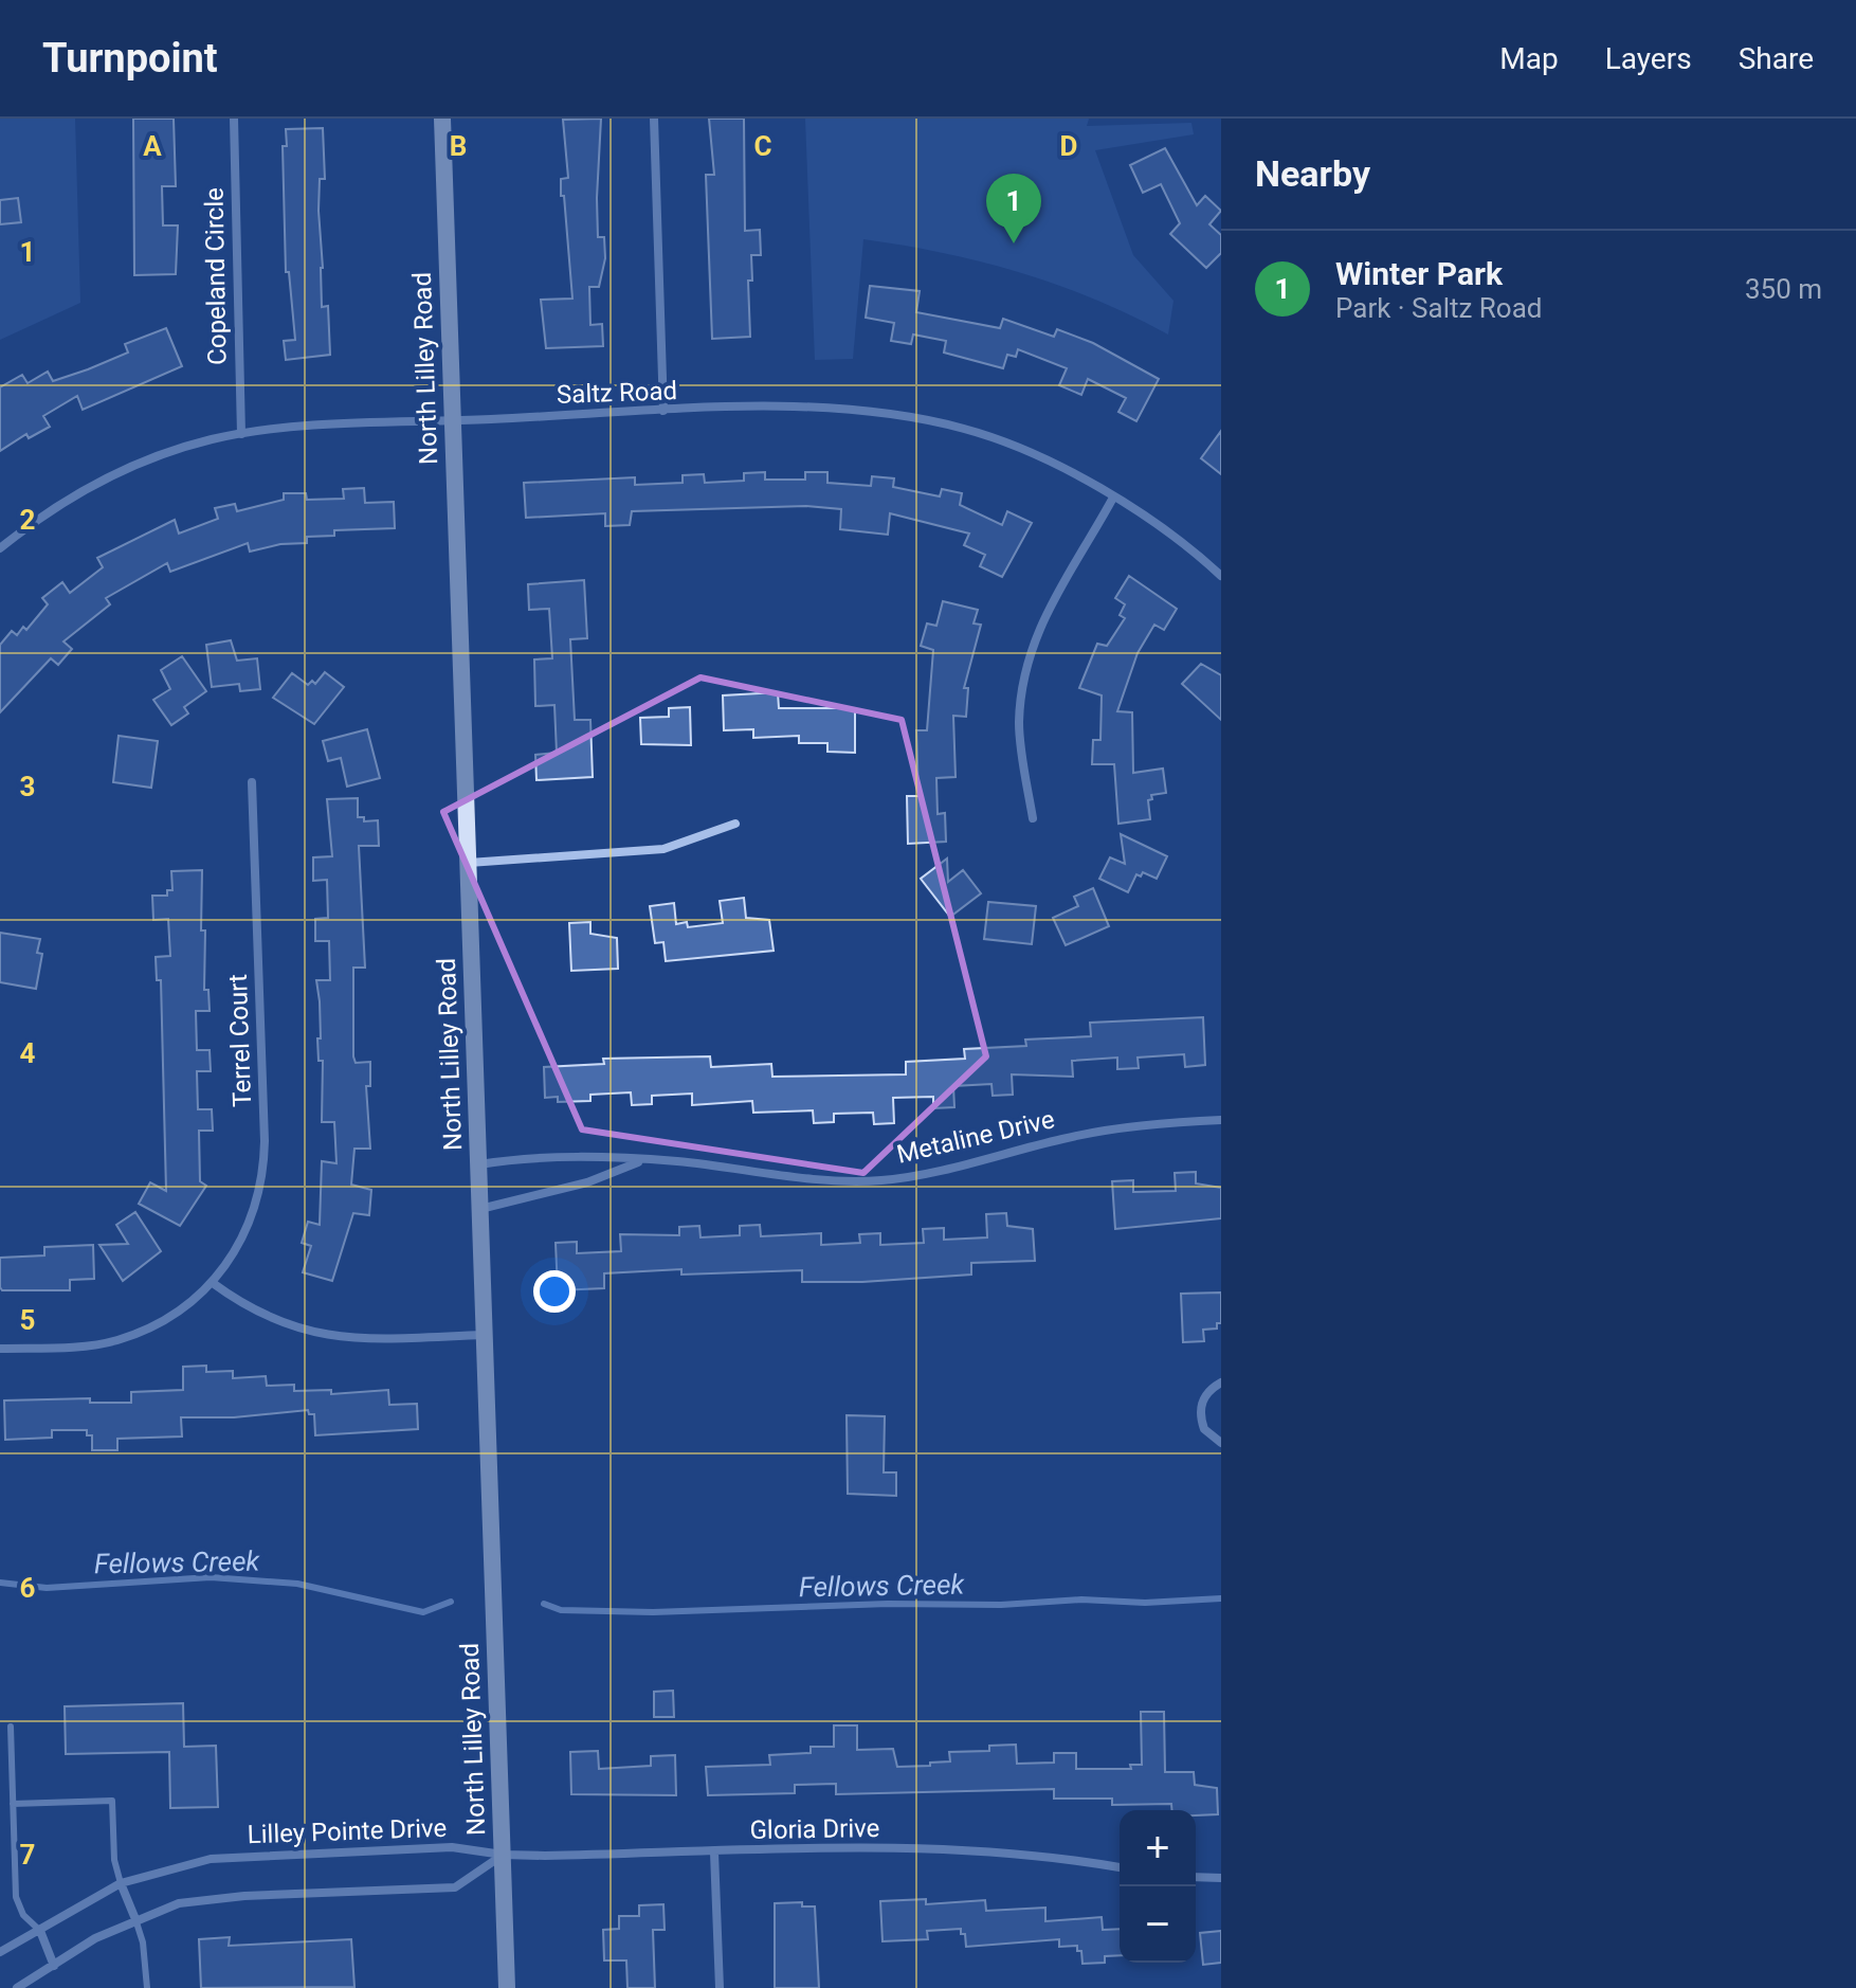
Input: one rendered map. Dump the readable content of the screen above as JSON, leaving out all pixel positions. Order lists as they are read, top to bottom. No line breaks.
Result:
{"streets":{"street":["Copeland Circle","North Lilley Road","Saltz Road","Terrel Court","Metaline Drive","Gloria Drive","Lilley Pointe Drive"]},"crossings":[["Copeland Circle","Saltz Road"],["North Lilley Road","Saltz Road"],["North Lilley Road","Metaline Drive"],["North Lilley Road","Gloria Drive"],["North Lilley Road","Lilley Pointe Drive"],["Gloria Drive","Lilley Pointe Drive"]],"water":["Fellows Creek"],"page":{"header":"Turnpoint","nav":["Map","Layers","Share"],"heading":"Nearby","pins":"1","list":[{"mark":"1","name":"Winter Park","note":"Park · Saltz Road","value":"350 m"}],"map_buttons":["+","−"]},"grid":{"columns":["A","B","C","D"],"rows":["1","2","3","4","5","6","7"]}}
